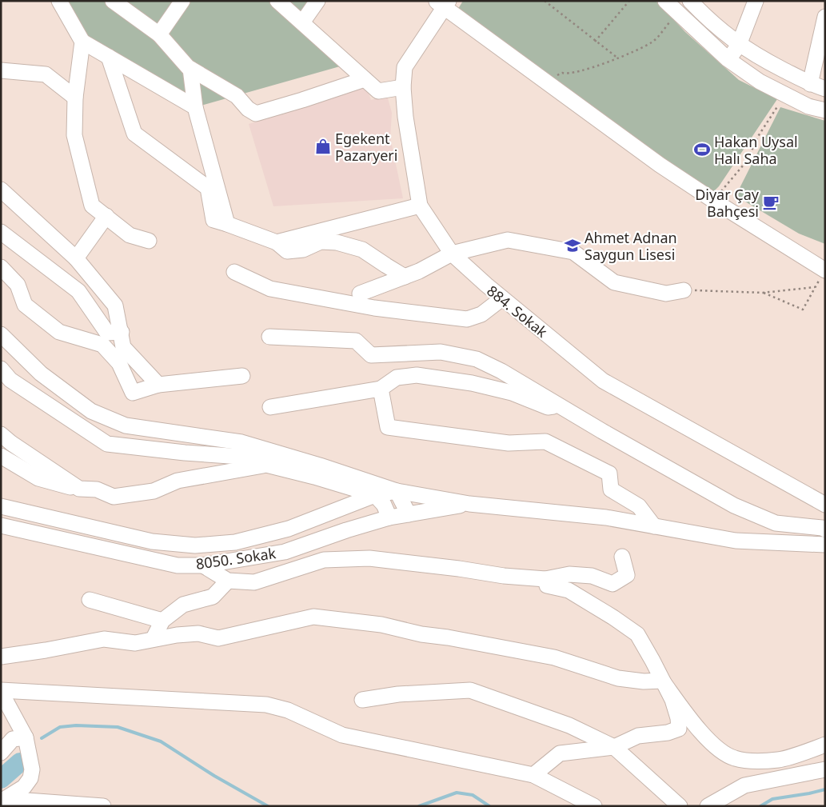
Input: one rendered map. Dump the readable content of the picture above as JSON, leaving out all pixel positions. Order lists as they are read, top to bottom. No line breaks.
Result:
{"streets":{"street":["884. Sokak","8050. Sokak"]},"places":{"shop":["Egekent Pazaryeri"],"sports":["Hakan Uysal Halı Saha"],"cafe":["Diyar Çay Bahçesi"],"school or university":["Ahmet Adnan Saygun Lisesi"]}}
